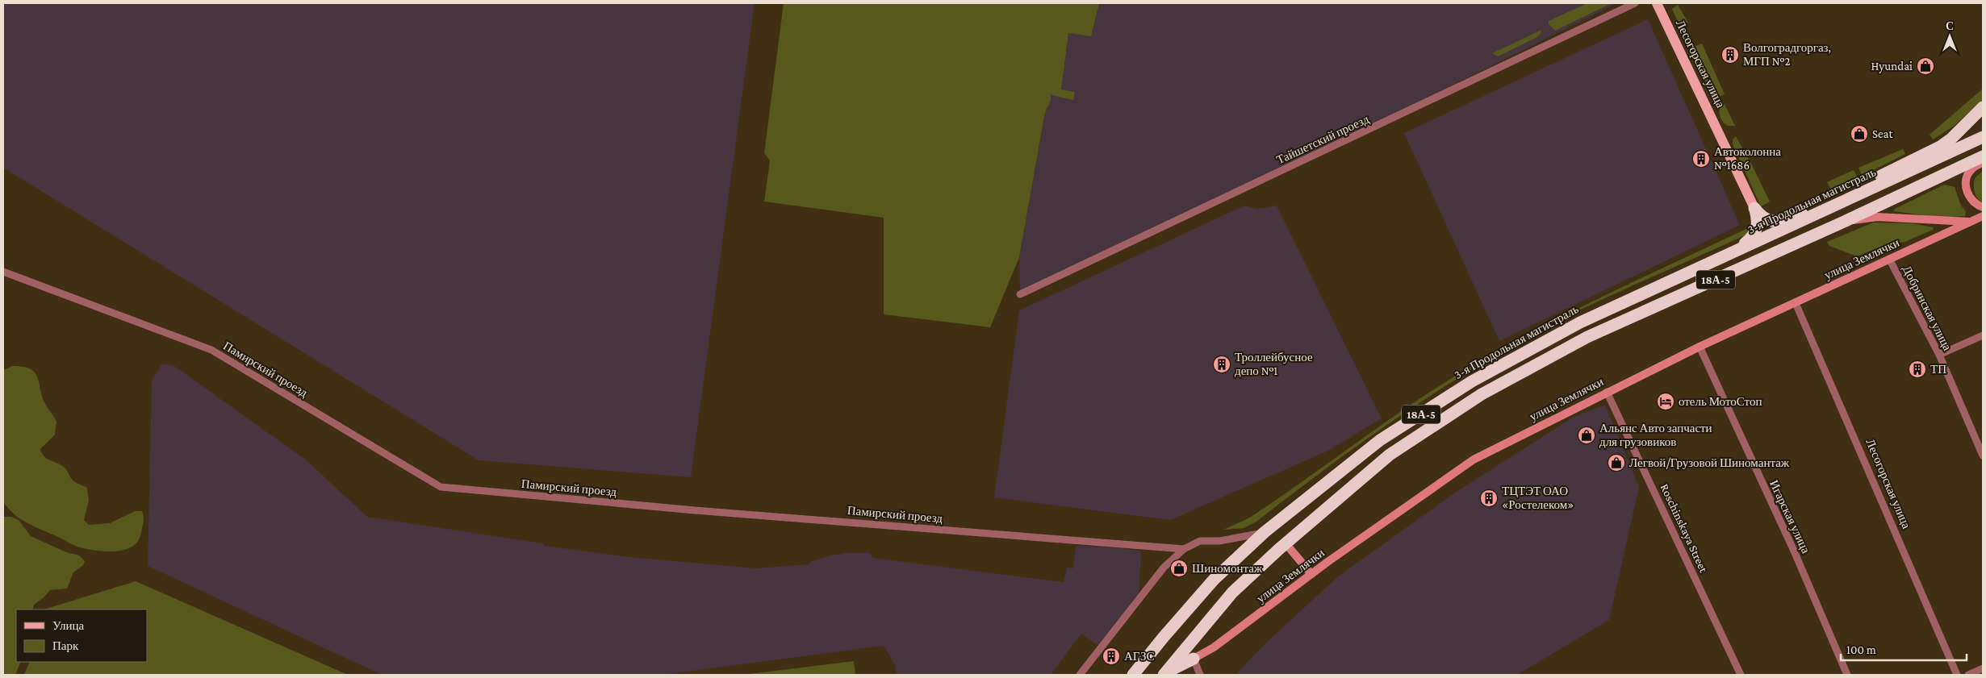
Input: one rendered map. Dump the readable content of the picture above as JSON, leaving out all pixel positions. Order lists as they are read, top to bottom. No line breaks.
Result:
{"streets":{"highway":["3-я Продольная магистраль","18А-5"],"main road":["Лесогорская улица"],"street":["Тайшетский проезд","улица Землячки","Добринская улица","Памирский проезд","Игарская улица","Roschinskaya Street"]},"crossings":[["Лесогорская улица","улица Землячки"],["улица Землячки","Добринская улица"],["улица Землячки","Игарская улица"],["улица Землячки","Roschinskaya Street"]],"places":{"building":["Волгоградгоргаз, МГП №2","Автоколонна №1686","Троллейбусное депо №1","ТП","ТЦТЭТ ОАО «Ростелеком»","АГЗС"],"shop":["Hyundai","Seat","Альянс Авто запчасти для грузовиков","Легвой/Грузовой Шиномантаж","Шиномонтаж"],"hotel":["отель МотоСтоп"]},"legend":["Улица","Парк"],"scale_bar":"100 m","north":"top"}
